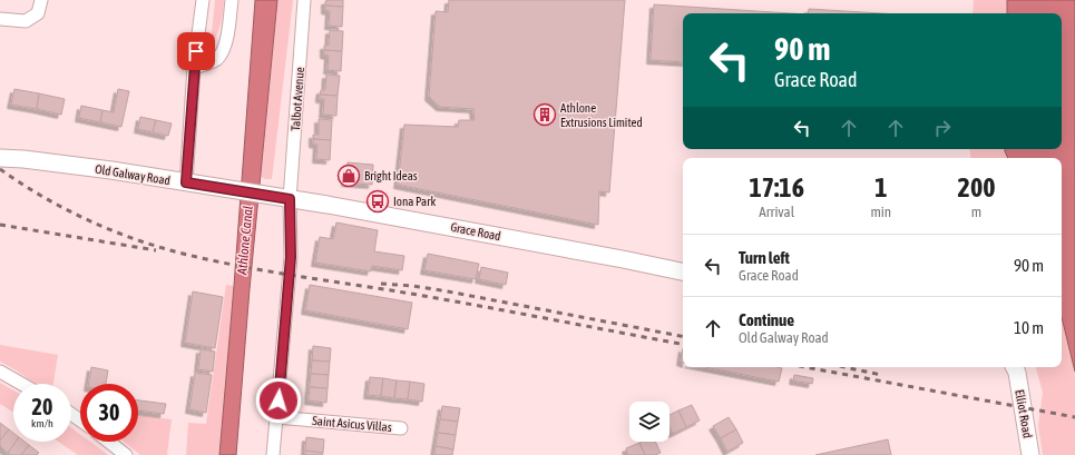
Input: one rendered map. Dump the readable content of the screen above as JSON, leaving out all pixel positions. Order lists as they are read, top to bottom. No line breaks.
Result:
{"streets":{"main road":["Old Galway Road","Grace Road","Elliot Road"],"street":["Talbot Avenue","Saint Asicus Villas"]},"crossings":[["Talbot Avenue","Grace Road"],["Talbot Avenue","Saint Asicus Villas"],["Old Galway Road","Grace Road"]],"water":["Athlone Canal"],"places":{"building":["Athlone Extrusions Limited"],"shop":["Bright Ideas"],"bus stop":["Iona Park"]},"page":{"turn":["90 m","Grace Road"],"eta":["17:16","Arrival","1","min","200","m"],"list":[{"name":"Turn left","note":"Grace Road","value":"90 m"},{"name":"Continue","note":"Old Galway Road","value":"10 m"}],"speed":"20 km/h","limit":"30"}}
